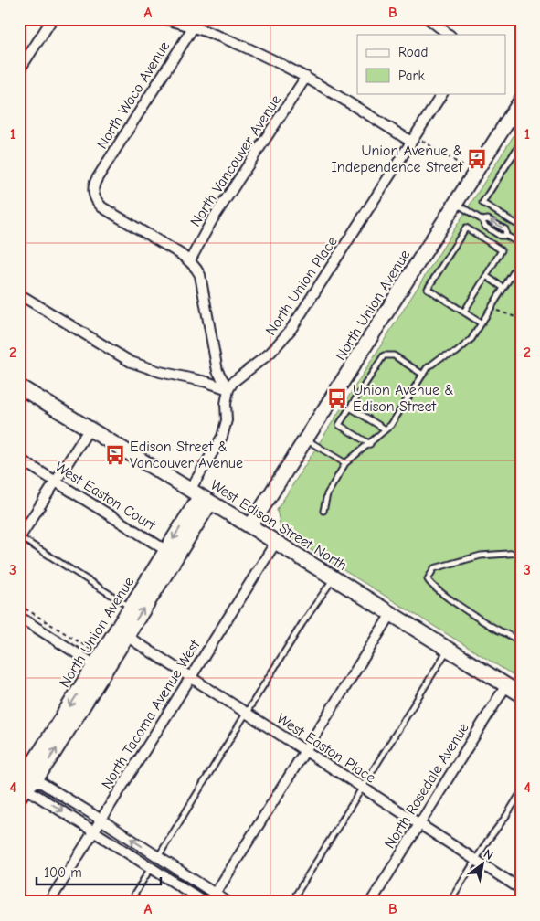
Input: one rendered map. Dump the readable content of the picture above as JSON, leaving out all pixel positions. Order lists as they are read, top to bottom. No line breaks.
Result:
{"streets":{"street":["North Waco Avenue","North Vancouver Avenue","North Union Place","North Union Avenue","West Easton Court","West Edison Street North","North Tacoma Avenue West","West Easton Place","North Rosedale Avenue"]},"crossings":[["North Waco Avenue","North Vancouver Avenue"],["North Union Avenue","West Easton Court"],["North Union Avenue","West Edison Street North"],["North Union Avenue","West Easton Place"],["West Edison Street North","North Tacoma Avenue West"],["West Edison Street North","North Rosedale Avenue"],["North Tacoma Avenue West","West Easton Place"],["West Easton Place","North Rosedale Avenue"]],"places":{"bus stop":["Union Avenue & Independence Street","Union Avenue & Edison Street","Edison Street & Vancouver Avenue"]},"legend":["Road","Park"],"scale_bar":"100 m","north":"top right","grid":{"columns":["A","B"],"rows":["1","2","3","4"]}}
